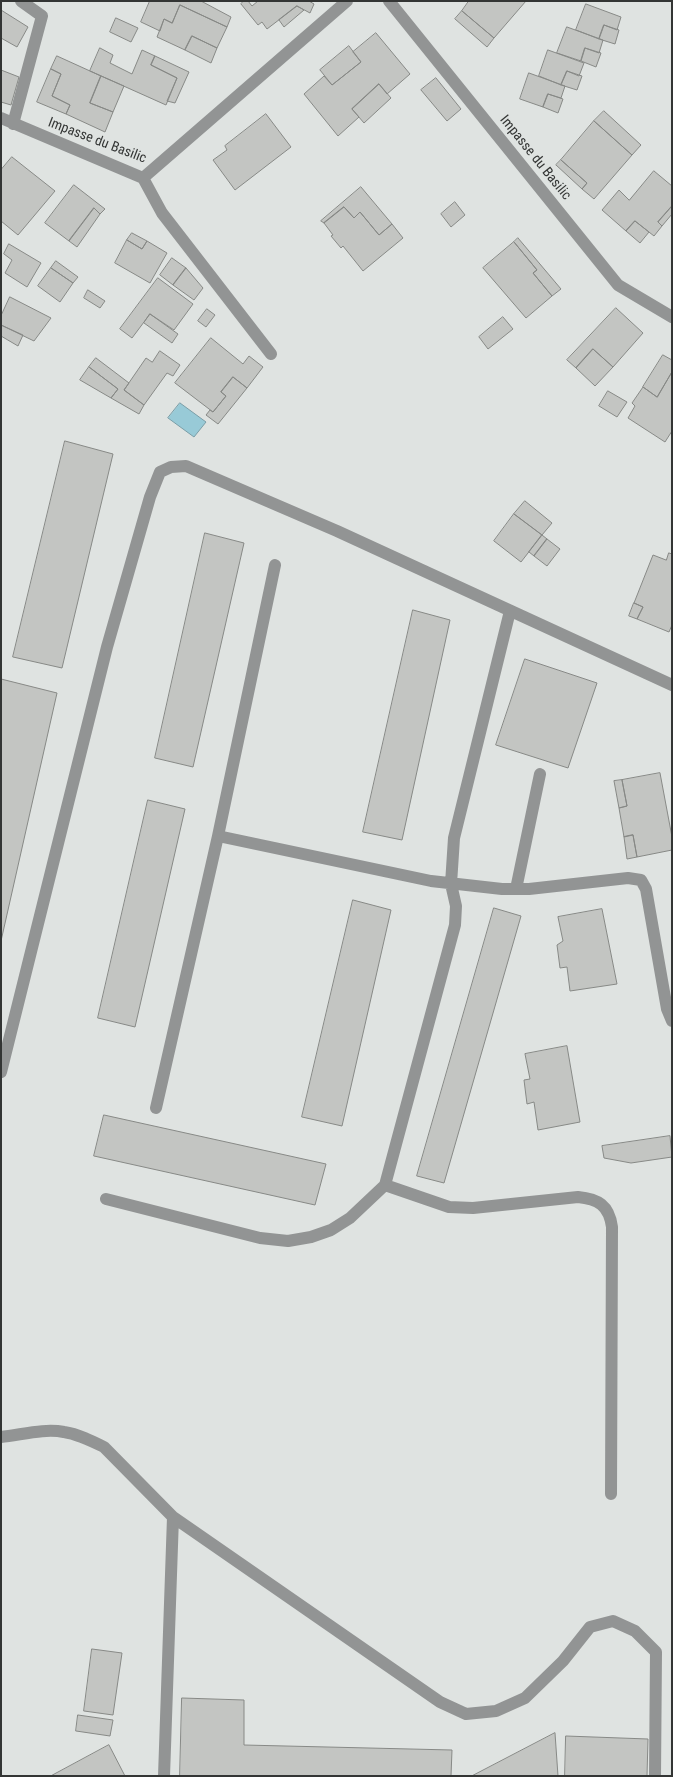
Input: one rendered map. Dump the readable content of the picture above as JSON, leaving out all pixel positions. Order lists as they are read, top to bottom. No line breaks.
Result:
{"streets":{"street":["Impasse du Basilic"]}}
